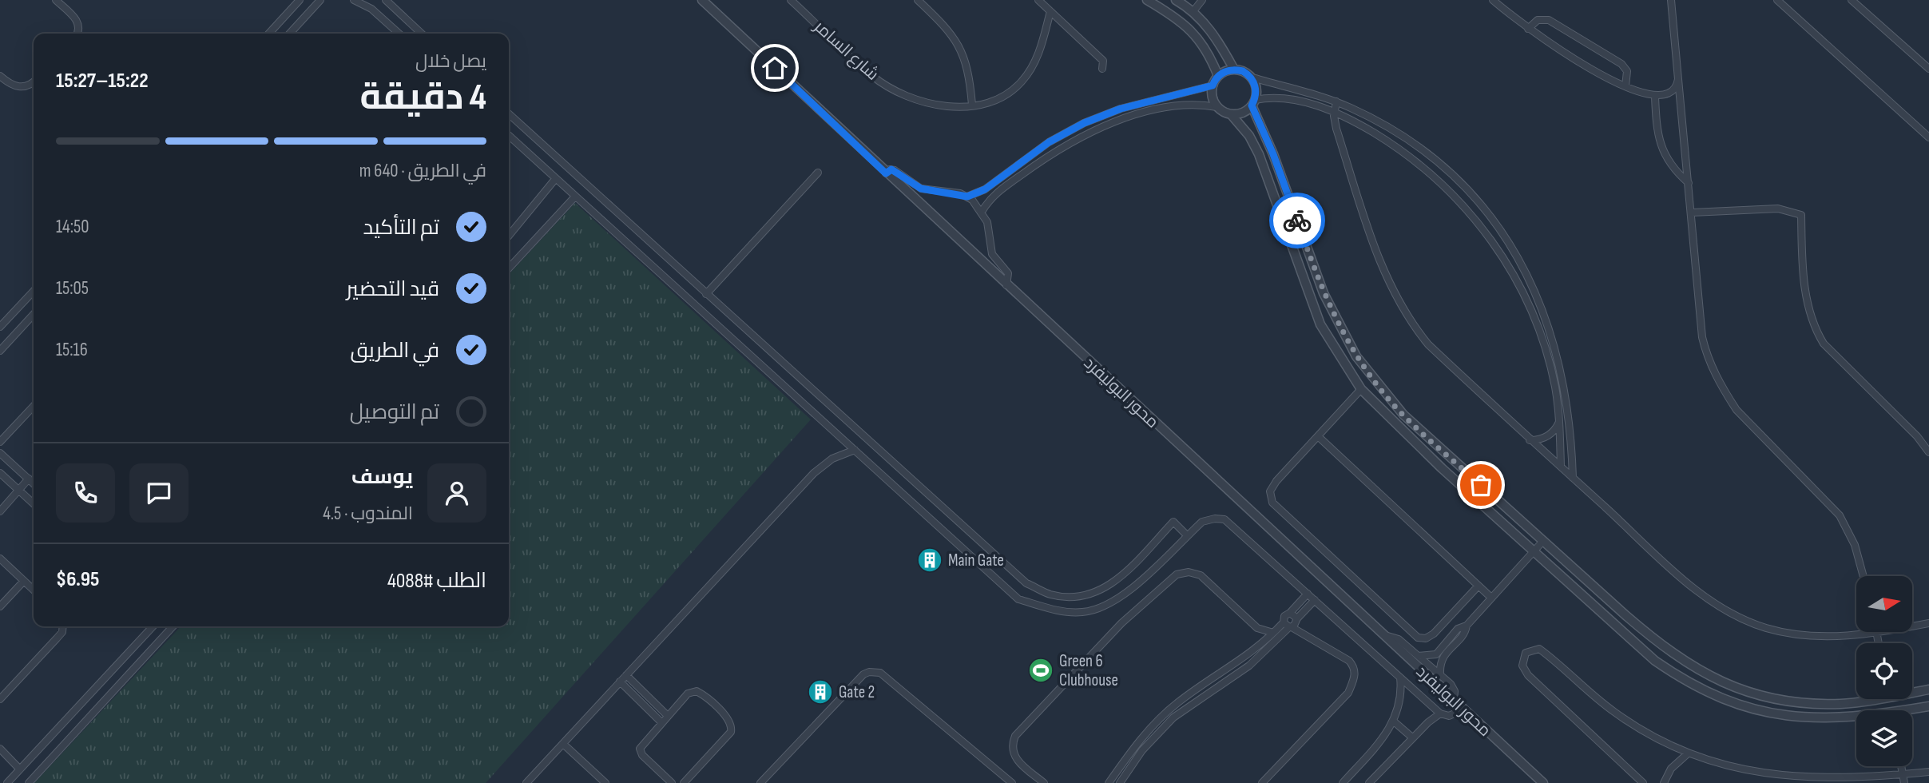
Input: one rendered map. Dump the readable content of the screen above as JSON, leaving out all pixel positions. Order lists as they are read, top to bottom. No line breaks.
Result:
{"streets":{"street":["شارع السامر","محور البوليفرد"]},"places":{"building":["Main Gate","Gate 2"],"sports":["Green 6 Clubhouse"]},"north":"right","page":{"heading":["4 دقيقة","يصل خلال","15:22–15:27"],"panel":["يوسف","المندوب · 4.5","الطلب #4088","$6.95"],"bar":"في الطريق · 640 m","list":[["تم التأكيد","14:50"],["قيد التحضير","15:05"],["في الطريق","15:16"],"تم التوصيل"]}}
